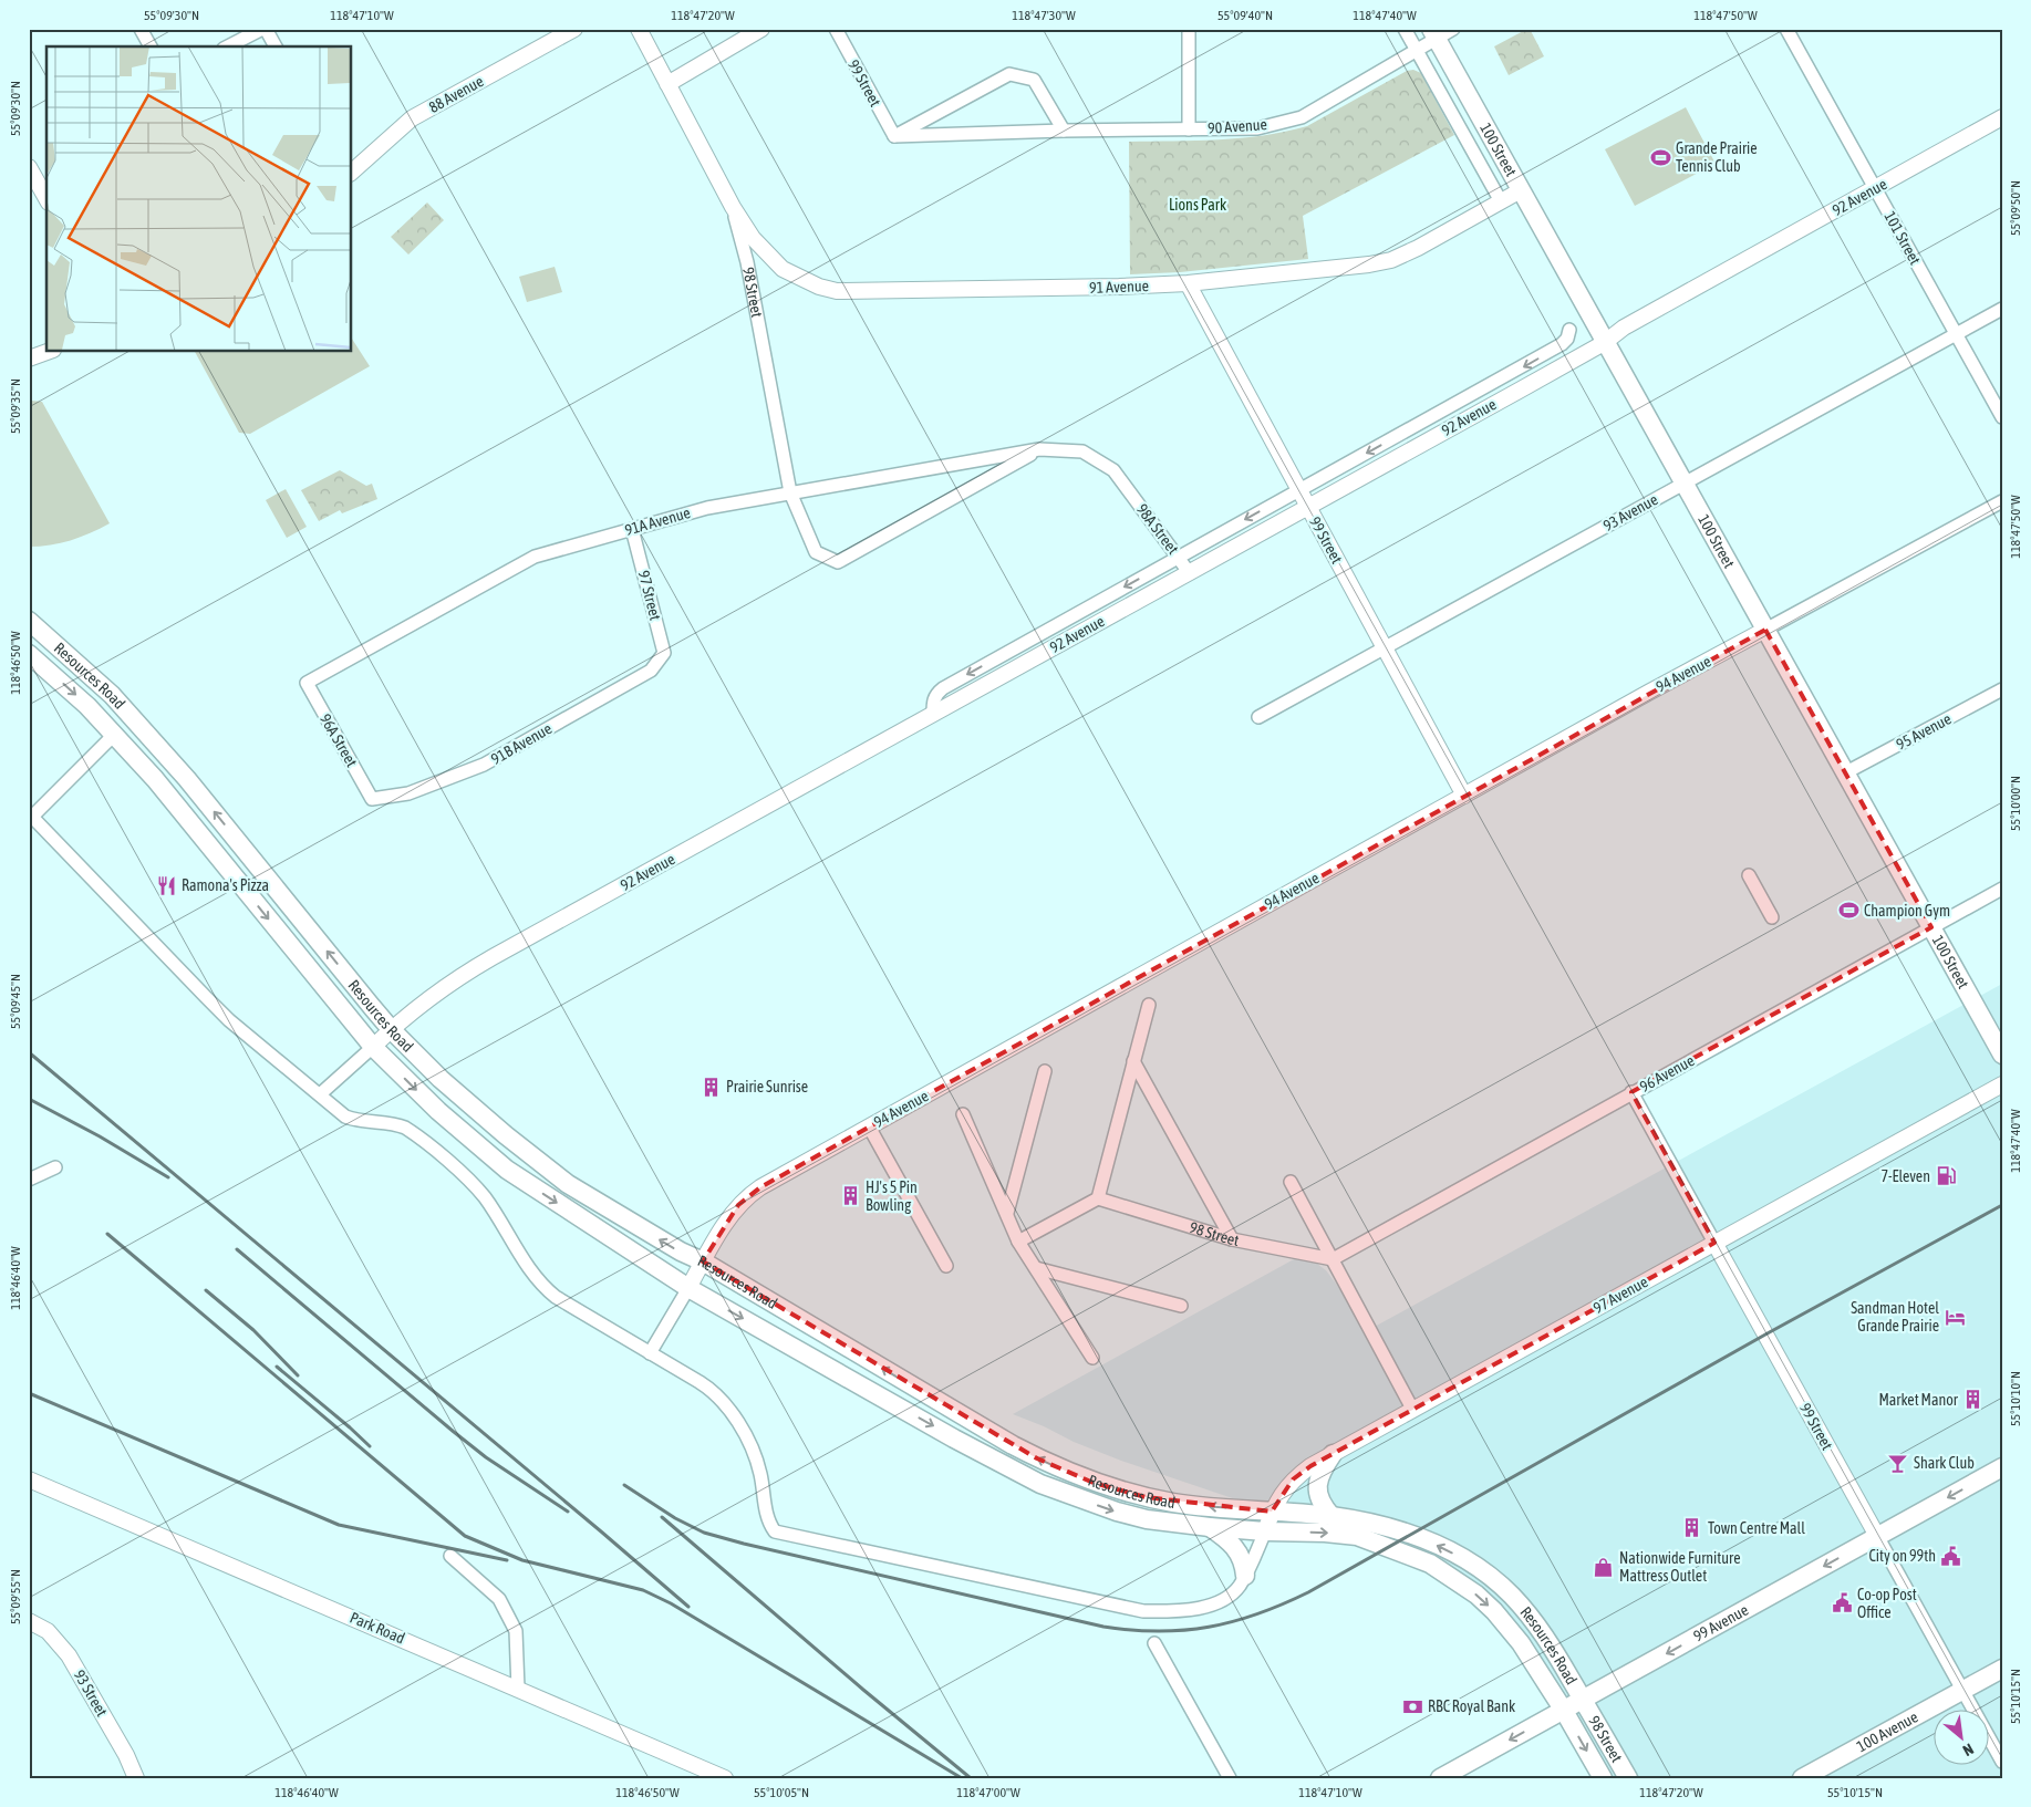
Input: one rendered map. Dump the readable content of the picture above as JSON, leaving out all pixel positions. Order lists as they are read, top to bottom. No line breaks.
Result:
{"streets":{"main road":["100 Street","98 Street","Resources Road","99 Avenue","100 Avenue"],"street":["99 Street","88 Avenue","90 Avenue","92 Avenue","101 Street","91 Avenue","93 Avenue","91A Avenue","98A Street","97 Street","94 Avenue","95 Avenue","96A Street","91B Avenue","96 Avenue","97 Avenue","Park Road","93 Street"]},"crossings":[["99 Street","90 Avenue"],["99 Street","92 Avenue"],["99 Street","91 Avenue"],["99 Street","93 Avenue"],["99 Street","94 Avenue"],["99 Street","96 Avenue"],["99 Street","97 Avenue"],["99 Street","99 Avenue"],["99 Street","100 Avenue"],["90 Avenue","100 Street"],["100 Street","92 Avenue"],["100 Street","91 Avenue"],["100 Street","93 Avenue"],["100 Street","94 Avenue"],["100 Street","95 Avenue"],["100 Street","96 Avenue"],["92 Avenue","101 Street"],["92 Avenue","98A Street"],["92 Avenue","Resources Road"],["101 Street","93 Avenue"],["91 Avenue","98 Street"],["98 Street","91A Avenue"],["98 Street","Resources Road"],["98 Street","96 Avenue"],["98 Street","99 Avenue"],["91A Avenue","98A Street"],["91A Avenue","97 Street"],["91A Avenue","96A Street"],["97 Street","91B Avenue"],["94 Avenue","Resources Road"],["Resources Road","97 Avenue"],["Resources Road","99 Avenue"],["96A Street","91B Avenue"]],"one_way":["99 Avenue"],"parks":["Lions Park"],"places":{"sports":["Grande Prairie Tennis Club","Champion Gym"],"restaurant":["Ramona's Pizza"],"building":["Prairie Sunrise","HJ's 5 Pin Bowling","Market Manor","Town Centre Mall"],"fuel station":["7-Eleven"],"hotel":["Sandman Hotel Grande Prairie"],"bar":["Shark Club"],"public building":["City on 99th","Co-op Post Office"],"shop":["Nationwide Furniture Mattress Outlet"],"bank":["RBC Royal Bank"]},"north":"bottom right","coordinates":["55°09'30\"N","118°47'10\"W","118°47'20\"W","118°47'30\"W","55°09'40\"N","118°47'40\"W","118°47'50\"W","55°09'50\"N","55°09'35\"N","118°46'50\"W","55°10'00\"N","55°09'45\"N","118°46'40\"W","55°10'10\"N","55°09'55\"N","55°10'15\"N","55°10'05\"N","118°47'00\"W"]}
